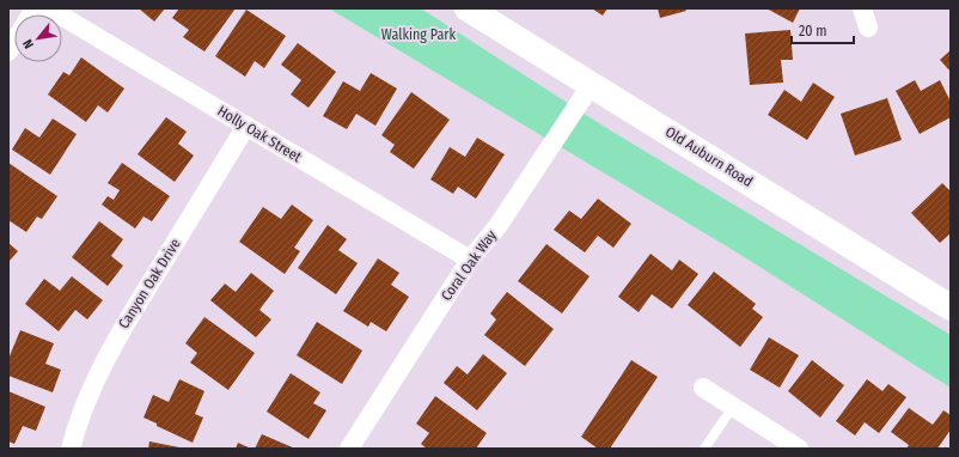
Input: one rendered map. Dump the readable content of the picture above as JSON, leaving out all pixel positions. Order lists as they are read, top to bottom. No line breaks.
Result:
{"streets":{"main road":["Old Auburn Road"],"street":["Holly Oak Street","Coral Oak Way","Canyon Oak Drive"]},"crossings":[["Holly Oak Street","Coral Oak Way"],["Holly Oak Street","Canyon Oak Drive"],["Old Auburn Road","Coral Oak Way"]],"parks":["Walking Park"],"scale_bar":"20 m","north":"bottom left"}
